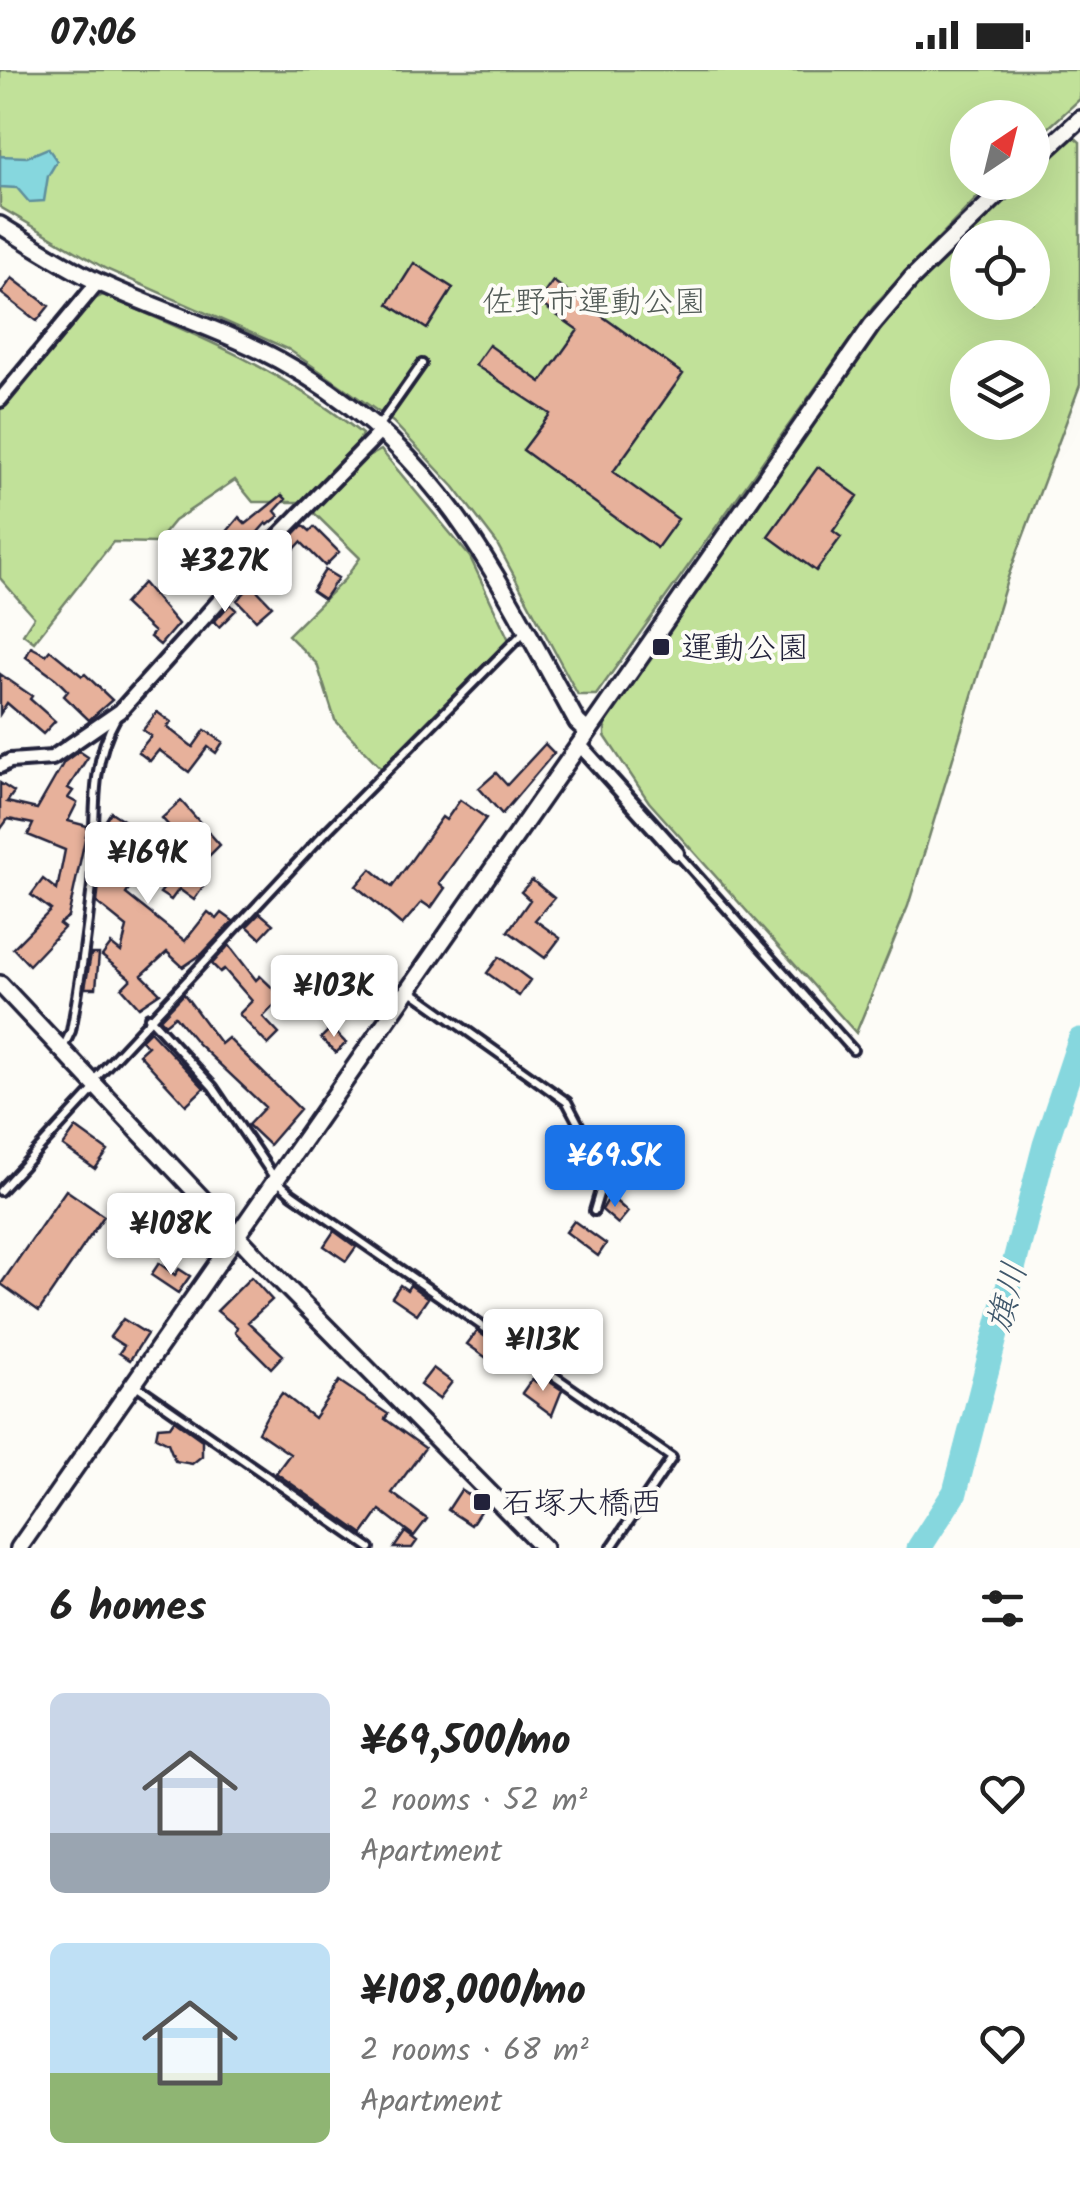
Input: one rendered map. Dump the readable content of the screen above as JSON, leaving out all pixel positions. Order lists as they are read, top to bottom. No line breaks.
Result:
{"water":["旗川"],"parks":["佐野市運動公園"],"places":{"transit":["運動公園","石塚大橋西"]},"north":"top right","page":{"status":"07:06","price":["¥327K","¥169K","¥103K","¥69.5K","¥108K","¥113K"],"heading":"6 homes","list":[{"name":"¥69,500/mo","note":"2 rooms · 52 m² · Apartment"},{"name":"¥108,000/mo","note":"2 rooms · 68 m² · Apartment"}]}}
